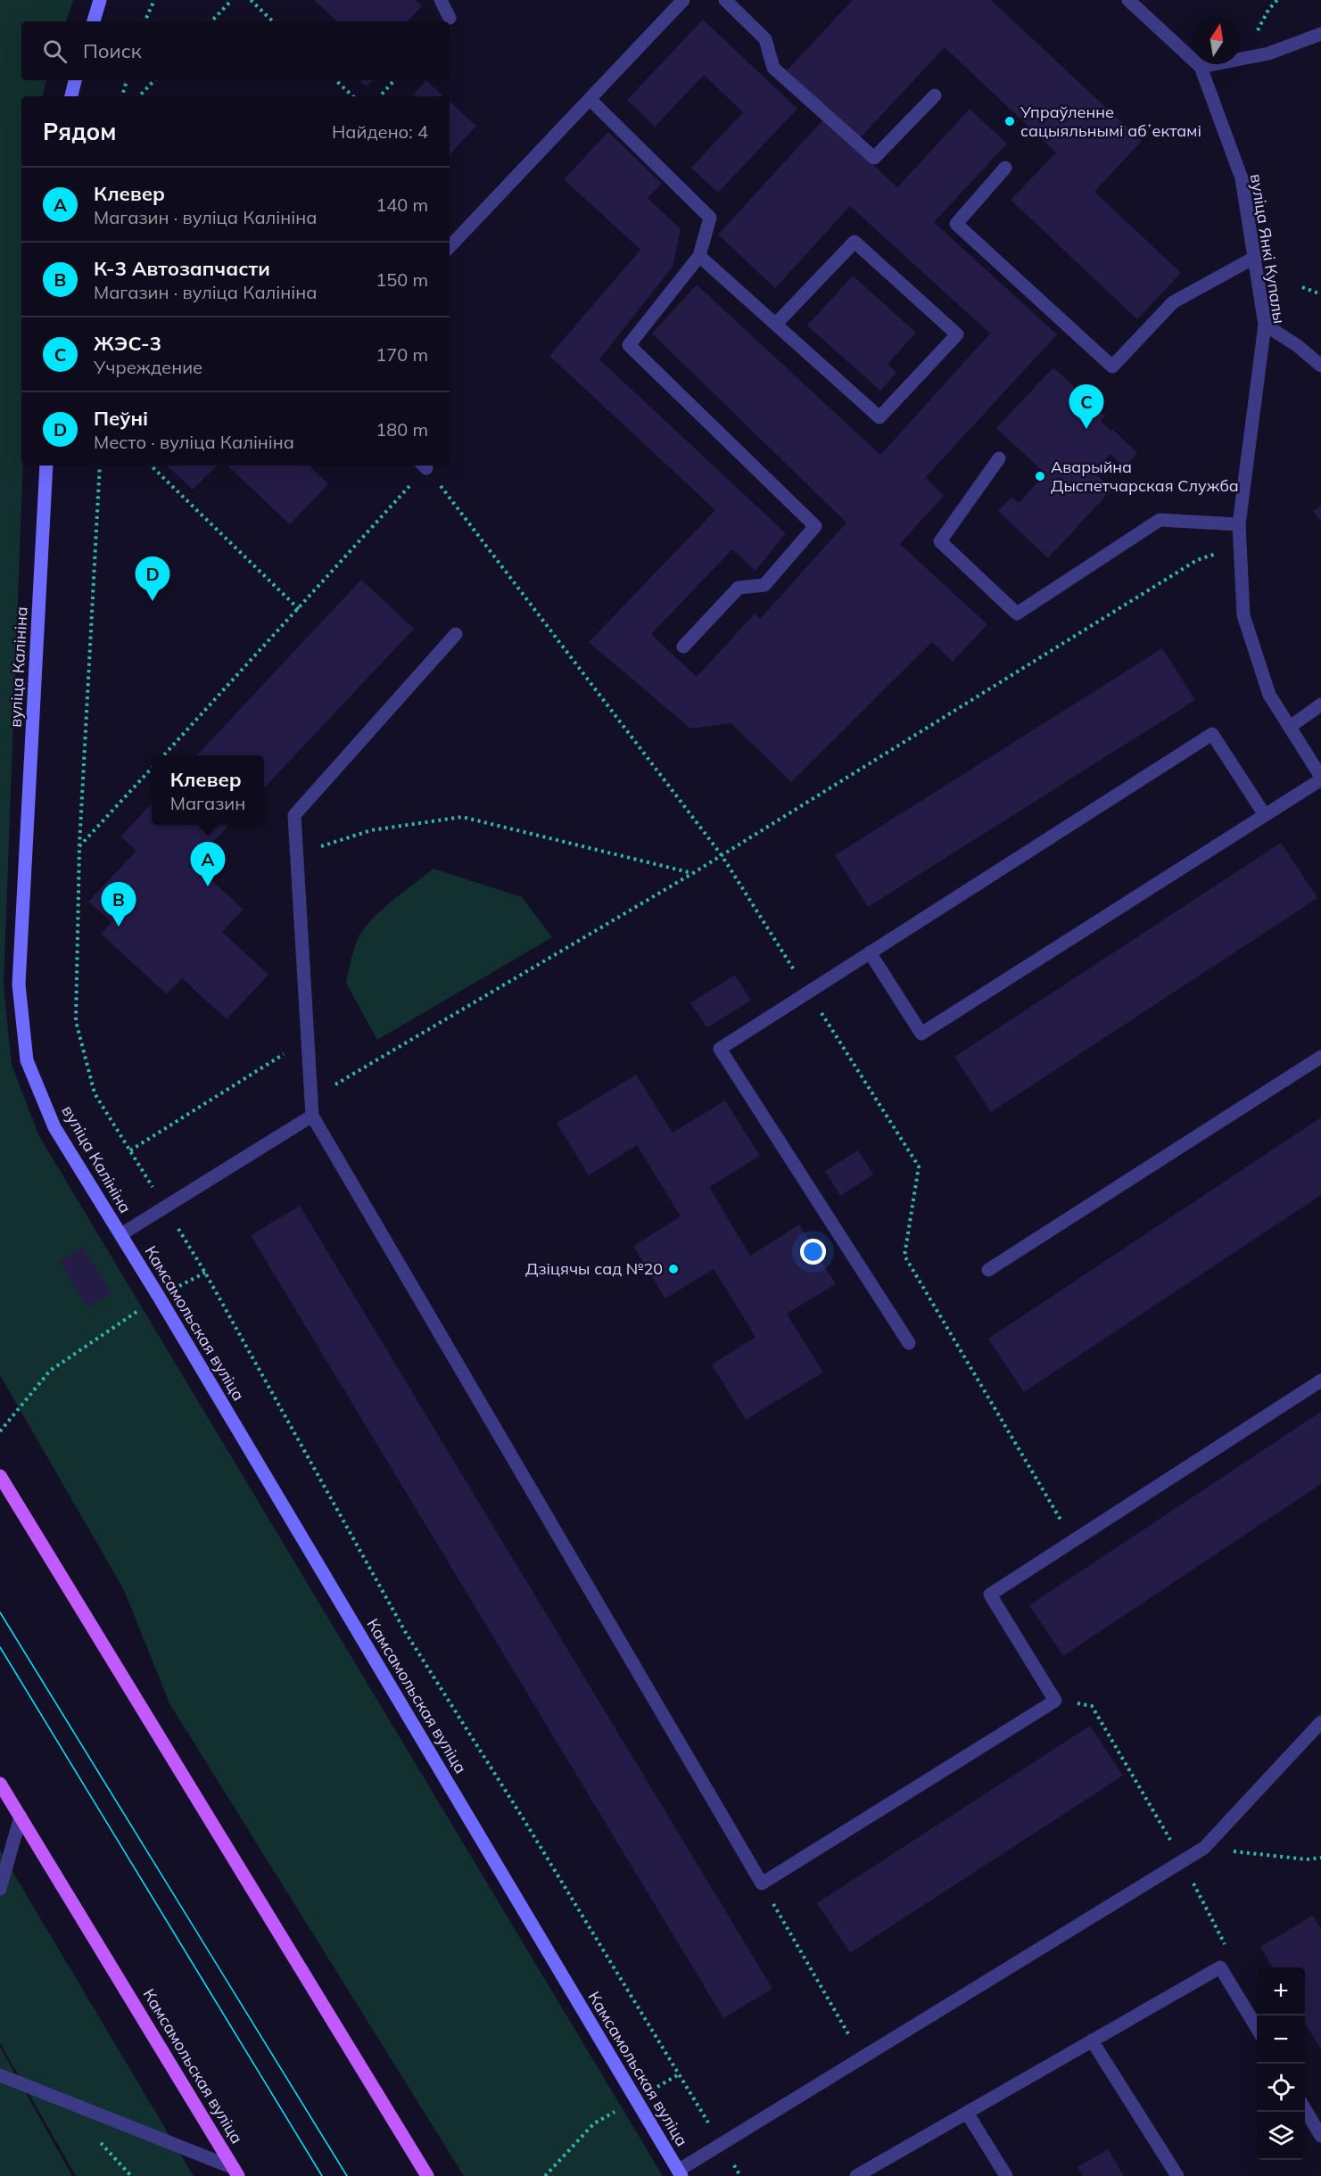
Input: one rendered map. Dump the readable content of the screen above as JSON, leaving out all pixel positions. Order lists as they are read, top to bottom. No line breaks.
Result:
{"streets":{"main road":["Камсамольская вуліца"],"street":["вуліца Янкі Купалы","вуліца Калініна"]},"crossings":[["вуліца Калініна","Камсамольская вуліца"]],"places":["Упраўленне сацыяльнымі абʼектамі","Аварыйна Дыспетчарская Служба","Дзіцячы сад №20"],"north":"top","page":{"search":"Поиск","heading":["Рядом","Найдено: 4"],"list":[{"mark":"A","name":"Клевер","note":"Магазин · вуліца Калініна","value":"140 m"},{"mark":"B","name":"К-3 Автозапчасти","note":"Магазин · вуліца Калініна","value":"150 m"},{"mark":"C","name":"ЖЭС-3","note":"Учреждение","value":"170 m"},{"mark":"D","name":"Пеўні","note":"Место · вуліца Калініна","value":"180 m"}],"pins":["C","D","A","B"],"popup":["Клевер","Магазин"],"map_buttons":["+","−"]}}
